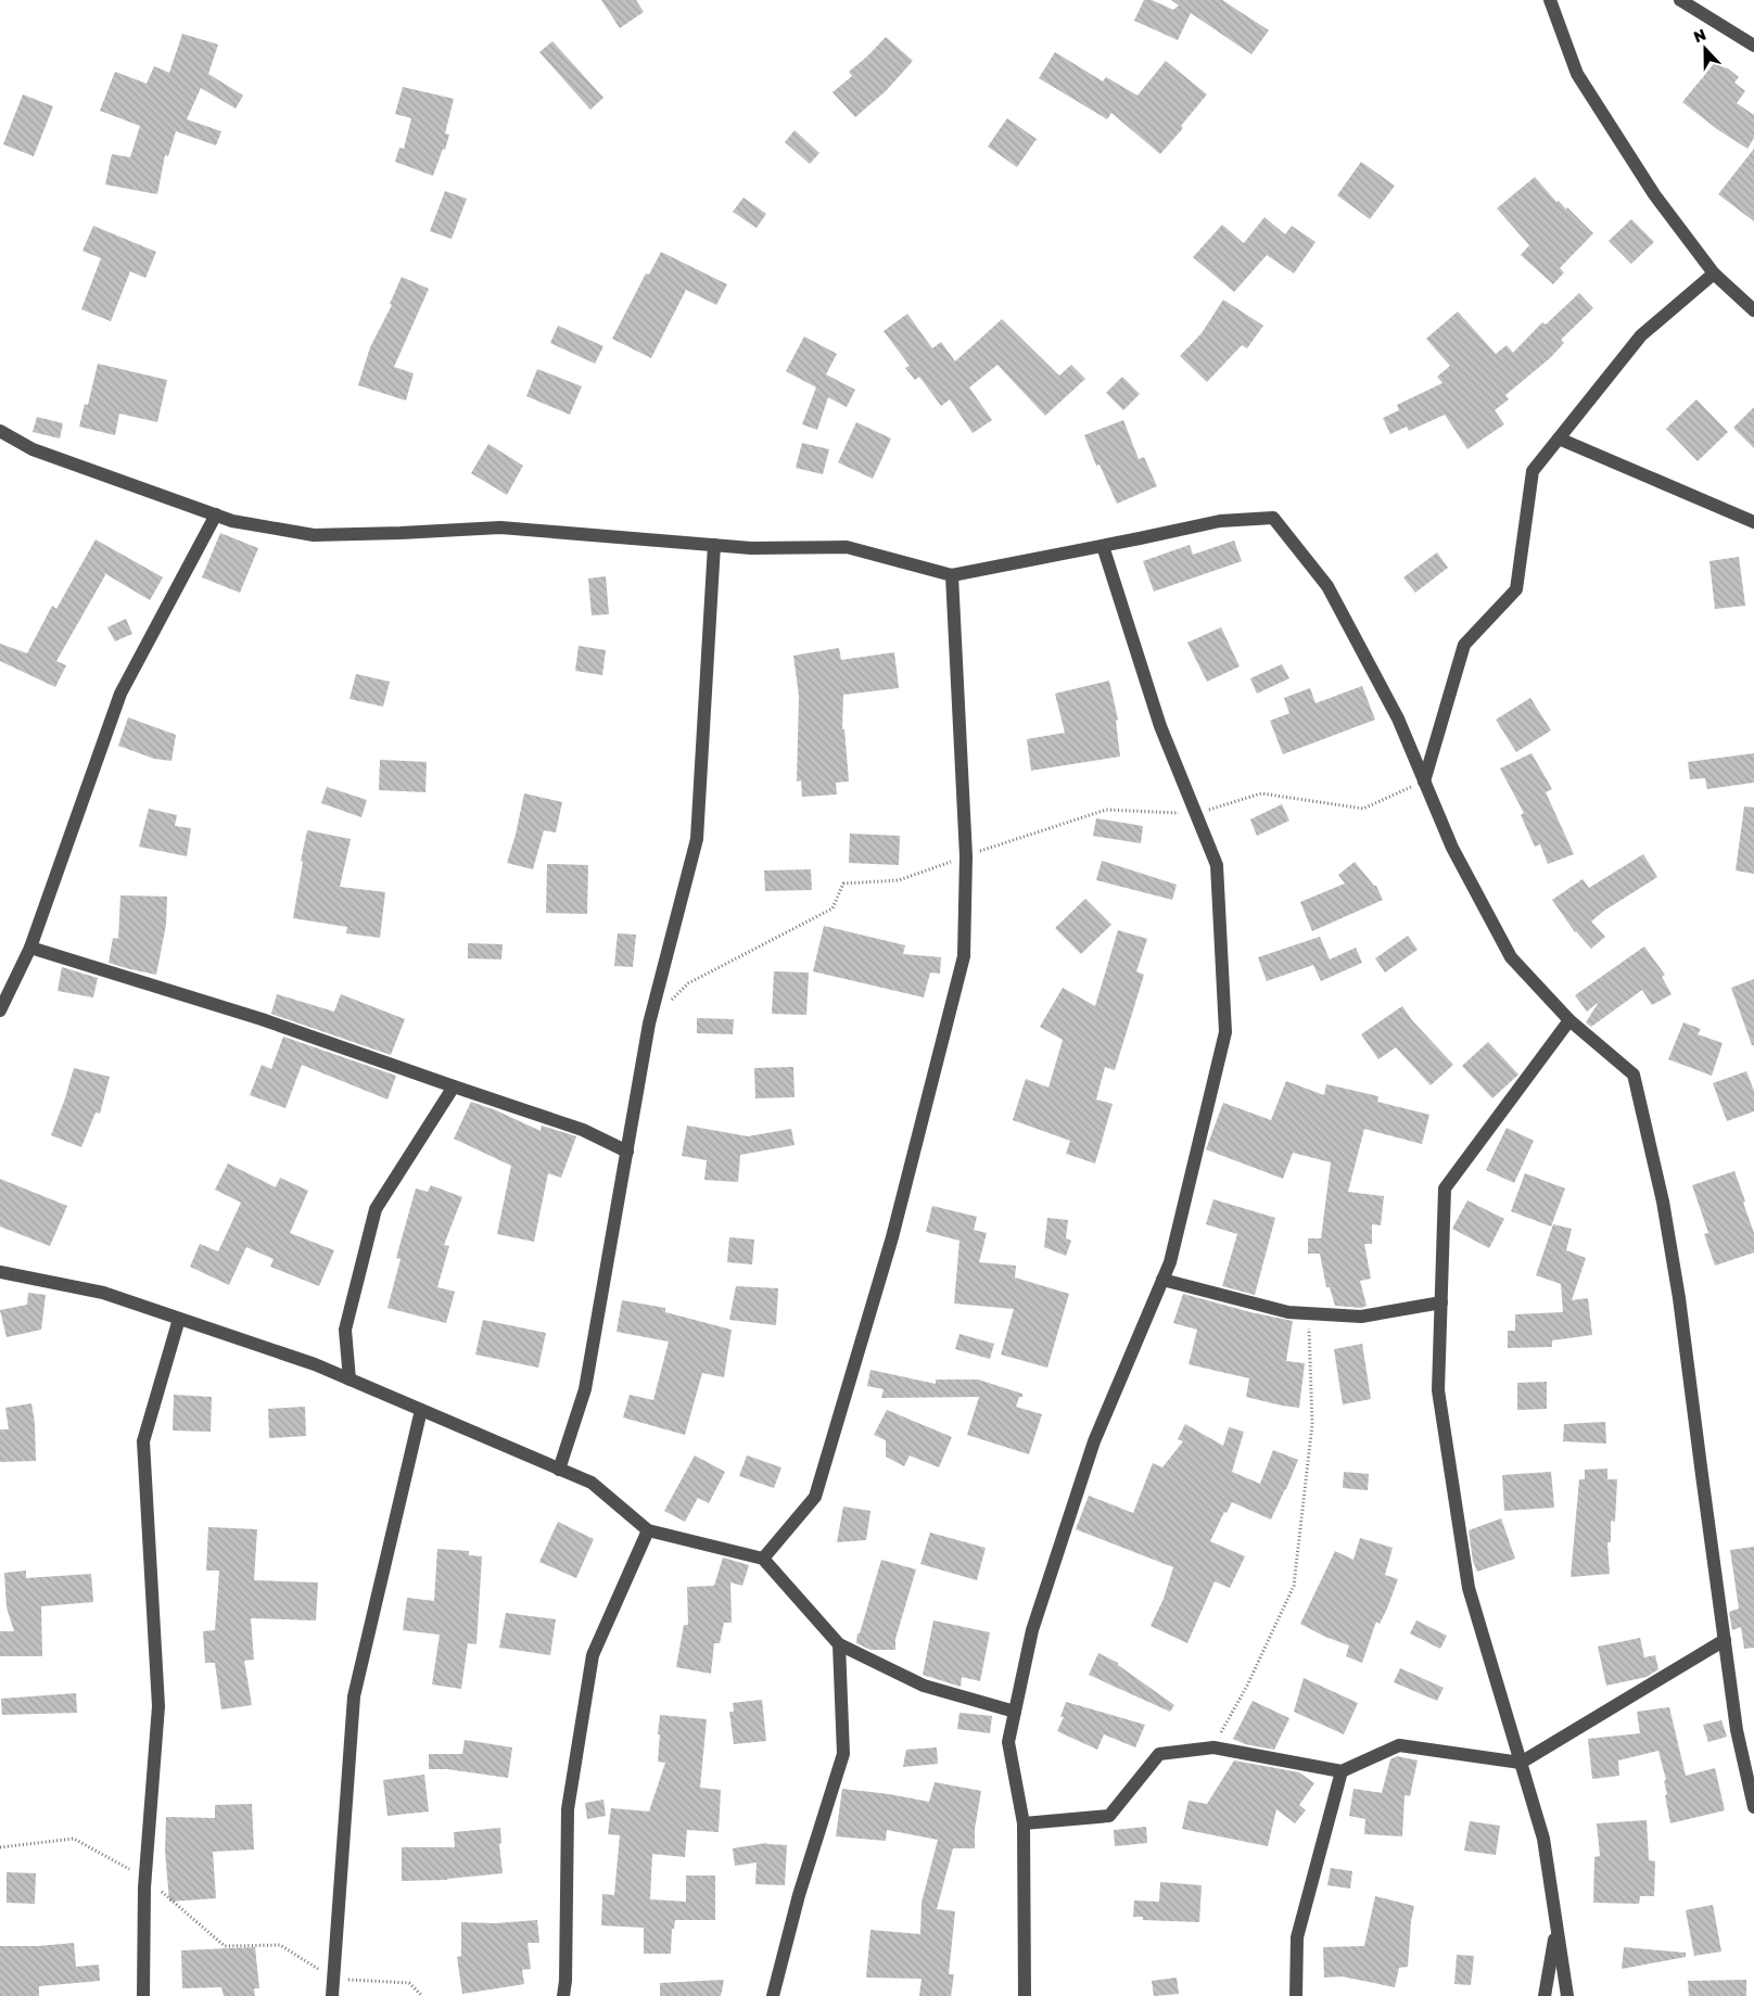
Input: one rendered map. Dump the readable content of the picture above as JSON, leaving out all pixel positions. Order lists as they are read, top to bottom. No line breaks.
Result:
{"north":"top"}
